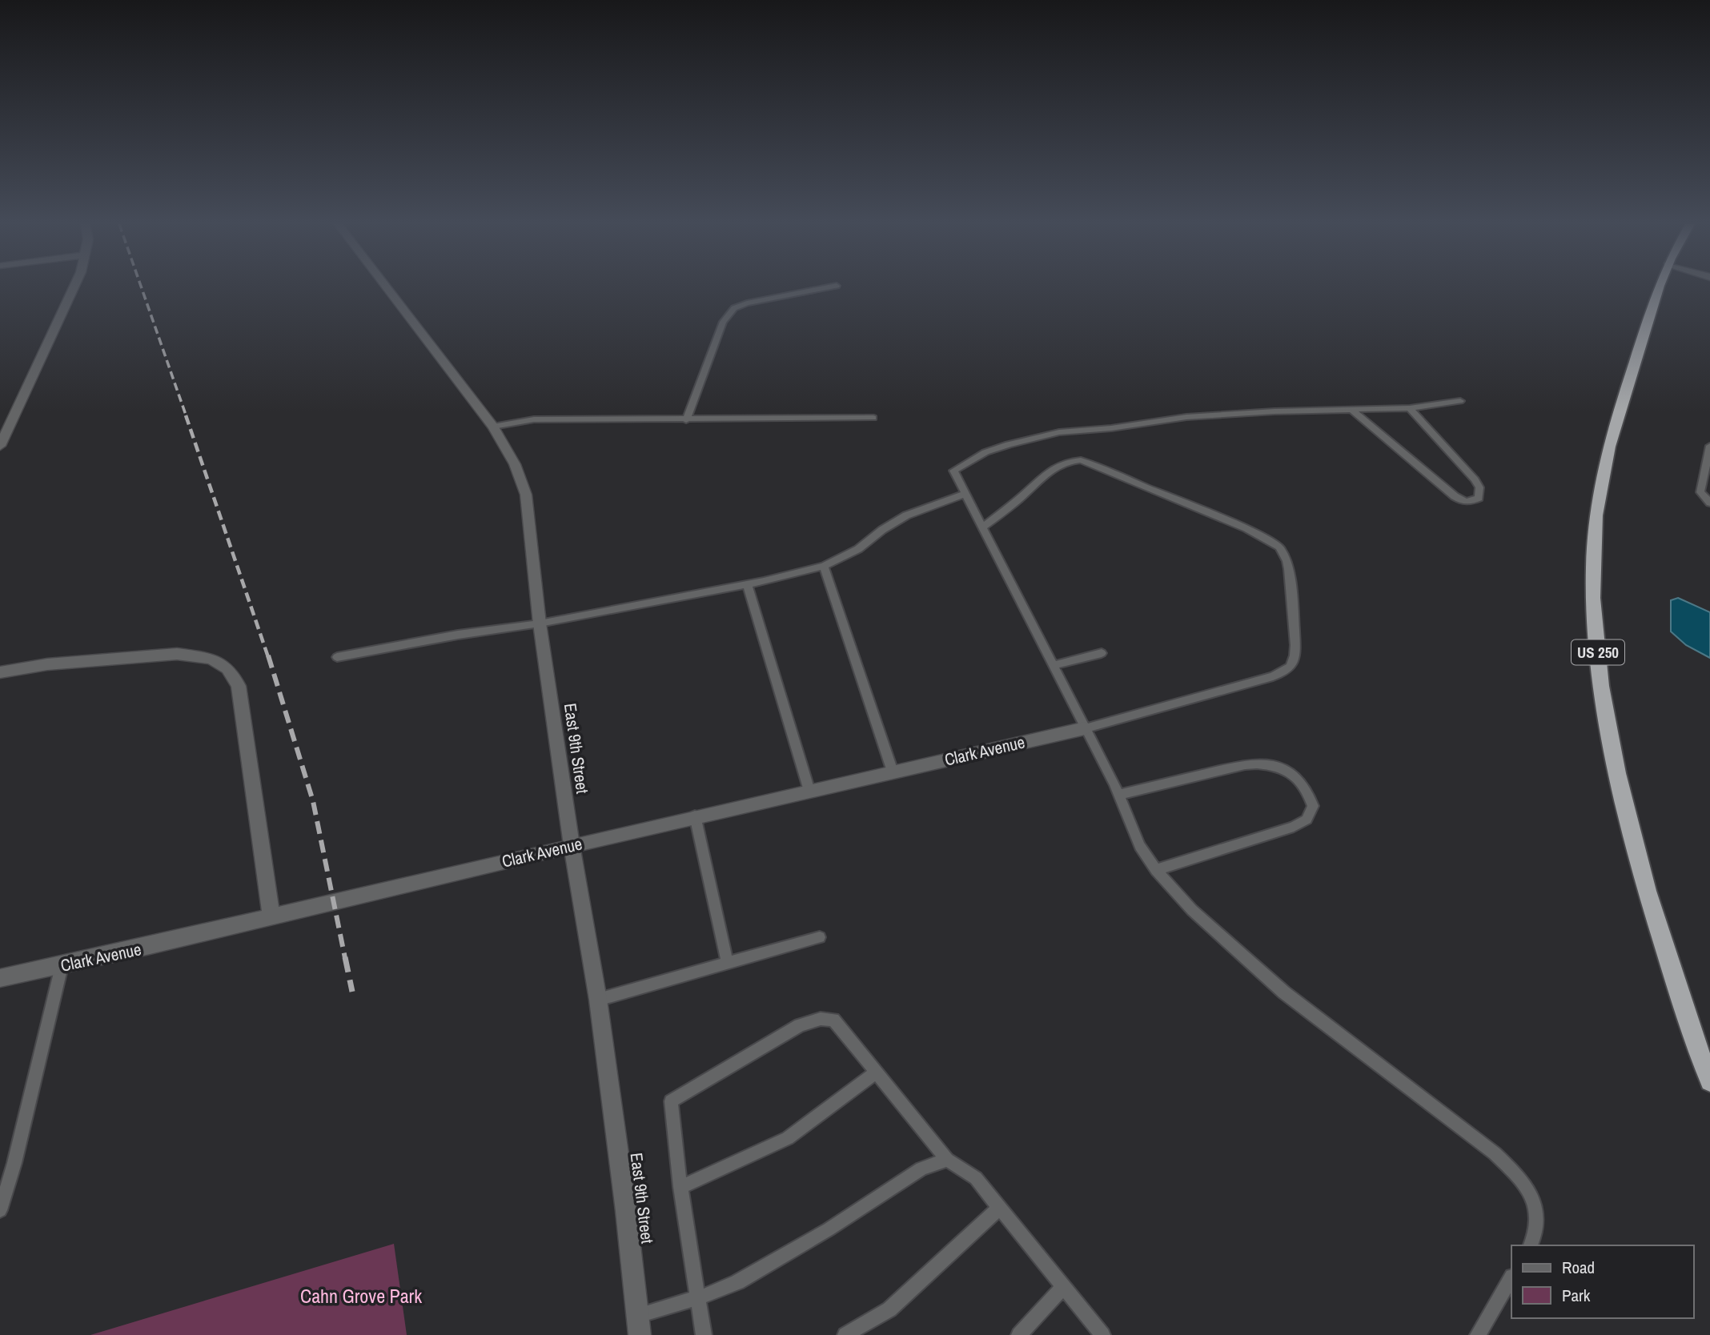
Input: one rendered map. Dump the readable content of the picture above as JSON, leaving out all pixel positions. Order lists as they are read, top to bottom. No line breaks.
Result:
{"streets":{"highway":["US 250"],"street":["East 9th Street","Clark Avenue"]},"crossings":[["East 9th Street","Clark Avenue"]],"parks":["Cahn Grove Park"],"legend":["Road","Park"]}
